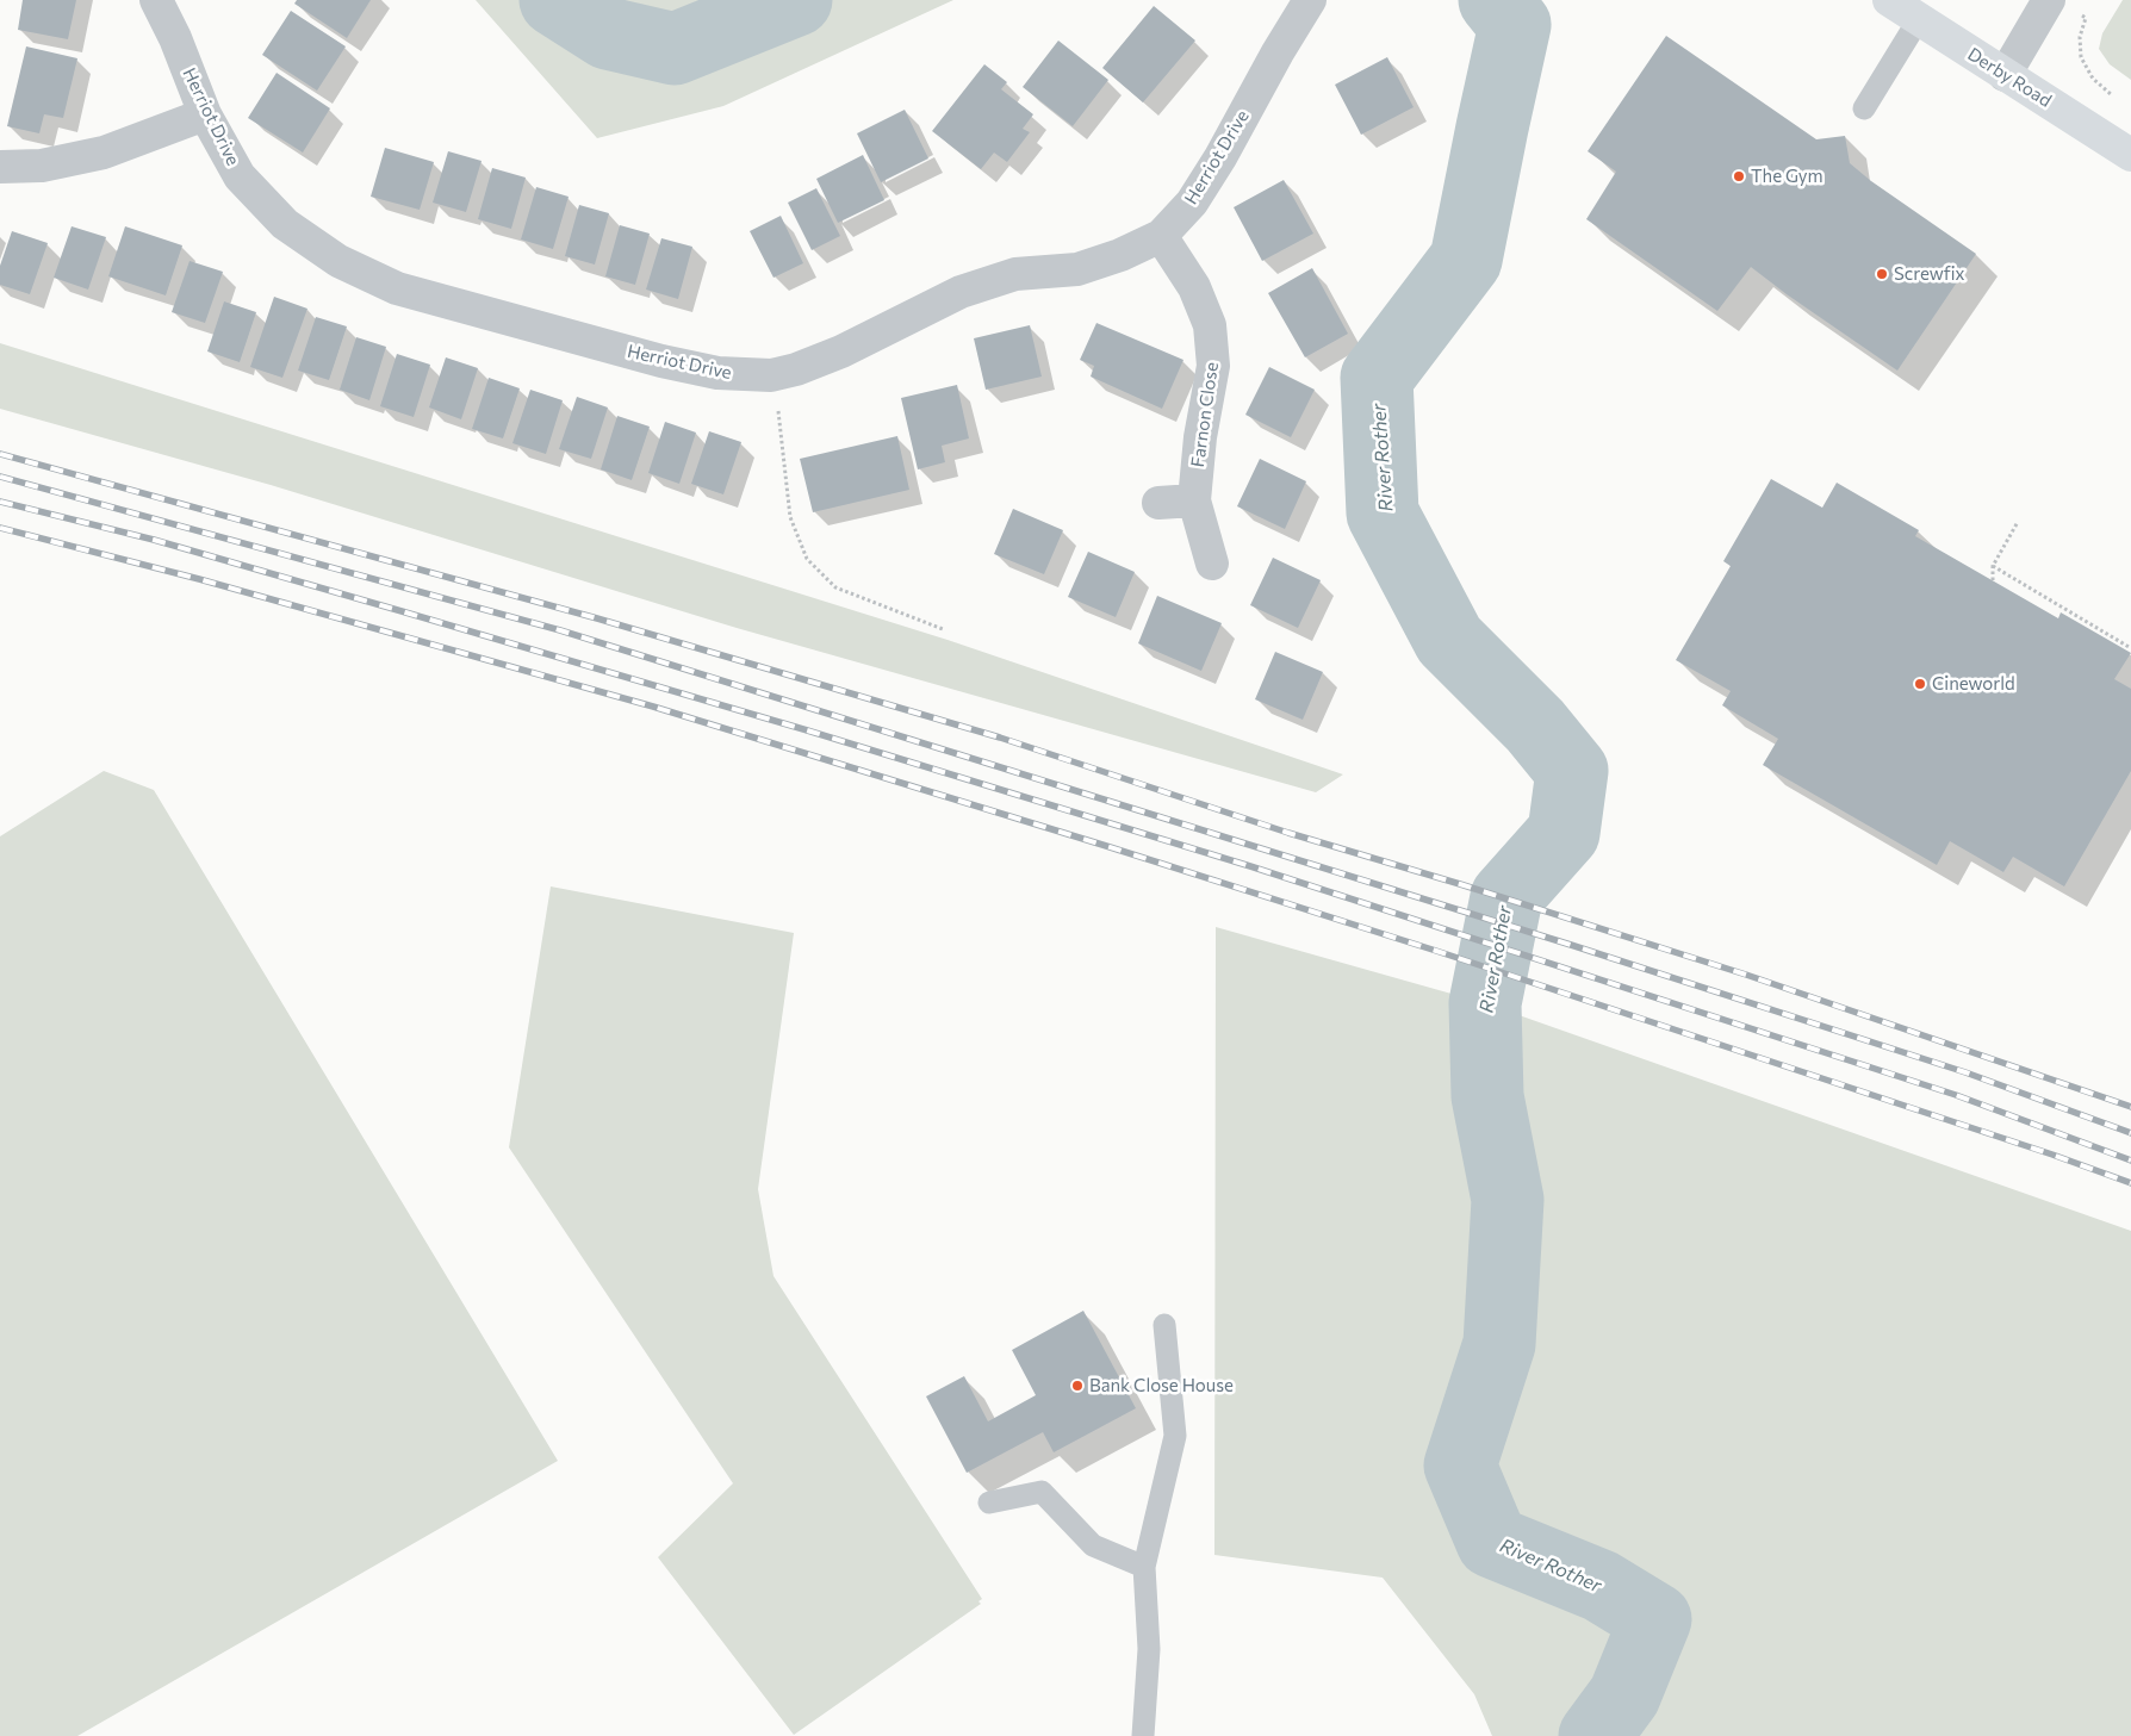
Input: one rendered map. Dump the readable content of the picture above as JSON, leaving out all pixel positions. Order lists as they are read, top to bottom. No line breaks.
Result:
{"streets":{"highway":["Derby Road"],"street":["Herriot Drive","Farnon Close"]},"crossings":[["Herriot Drive","Farnon Close"]],"water":["River Rother"],"places":["The Gym","Screwfix","Cineworld","Bank Close House"]}
